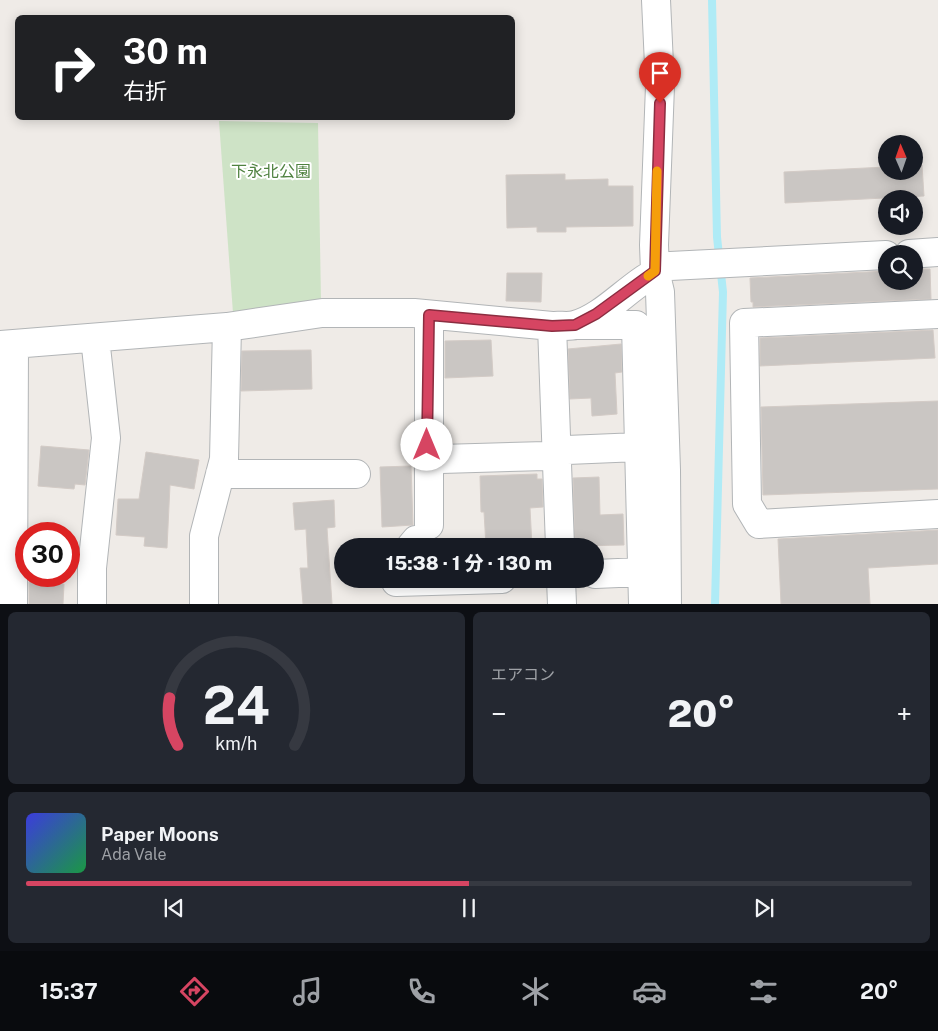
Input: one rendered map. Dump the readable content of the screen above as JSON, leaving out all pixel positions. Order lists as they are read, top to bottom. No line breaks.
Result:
{"parks":["下永北公園"],"north":"top","page":{"turn":["30 m","右折"],"limit":"30","trip":"15:38 · 1 分 · 130 m","tile":"エアコン","heat":["−","20°","+"],"song":["Paper Moons","Ada Vale"],"tabs":["15:37","20°"],"gauge":["24","km/h"]}}
